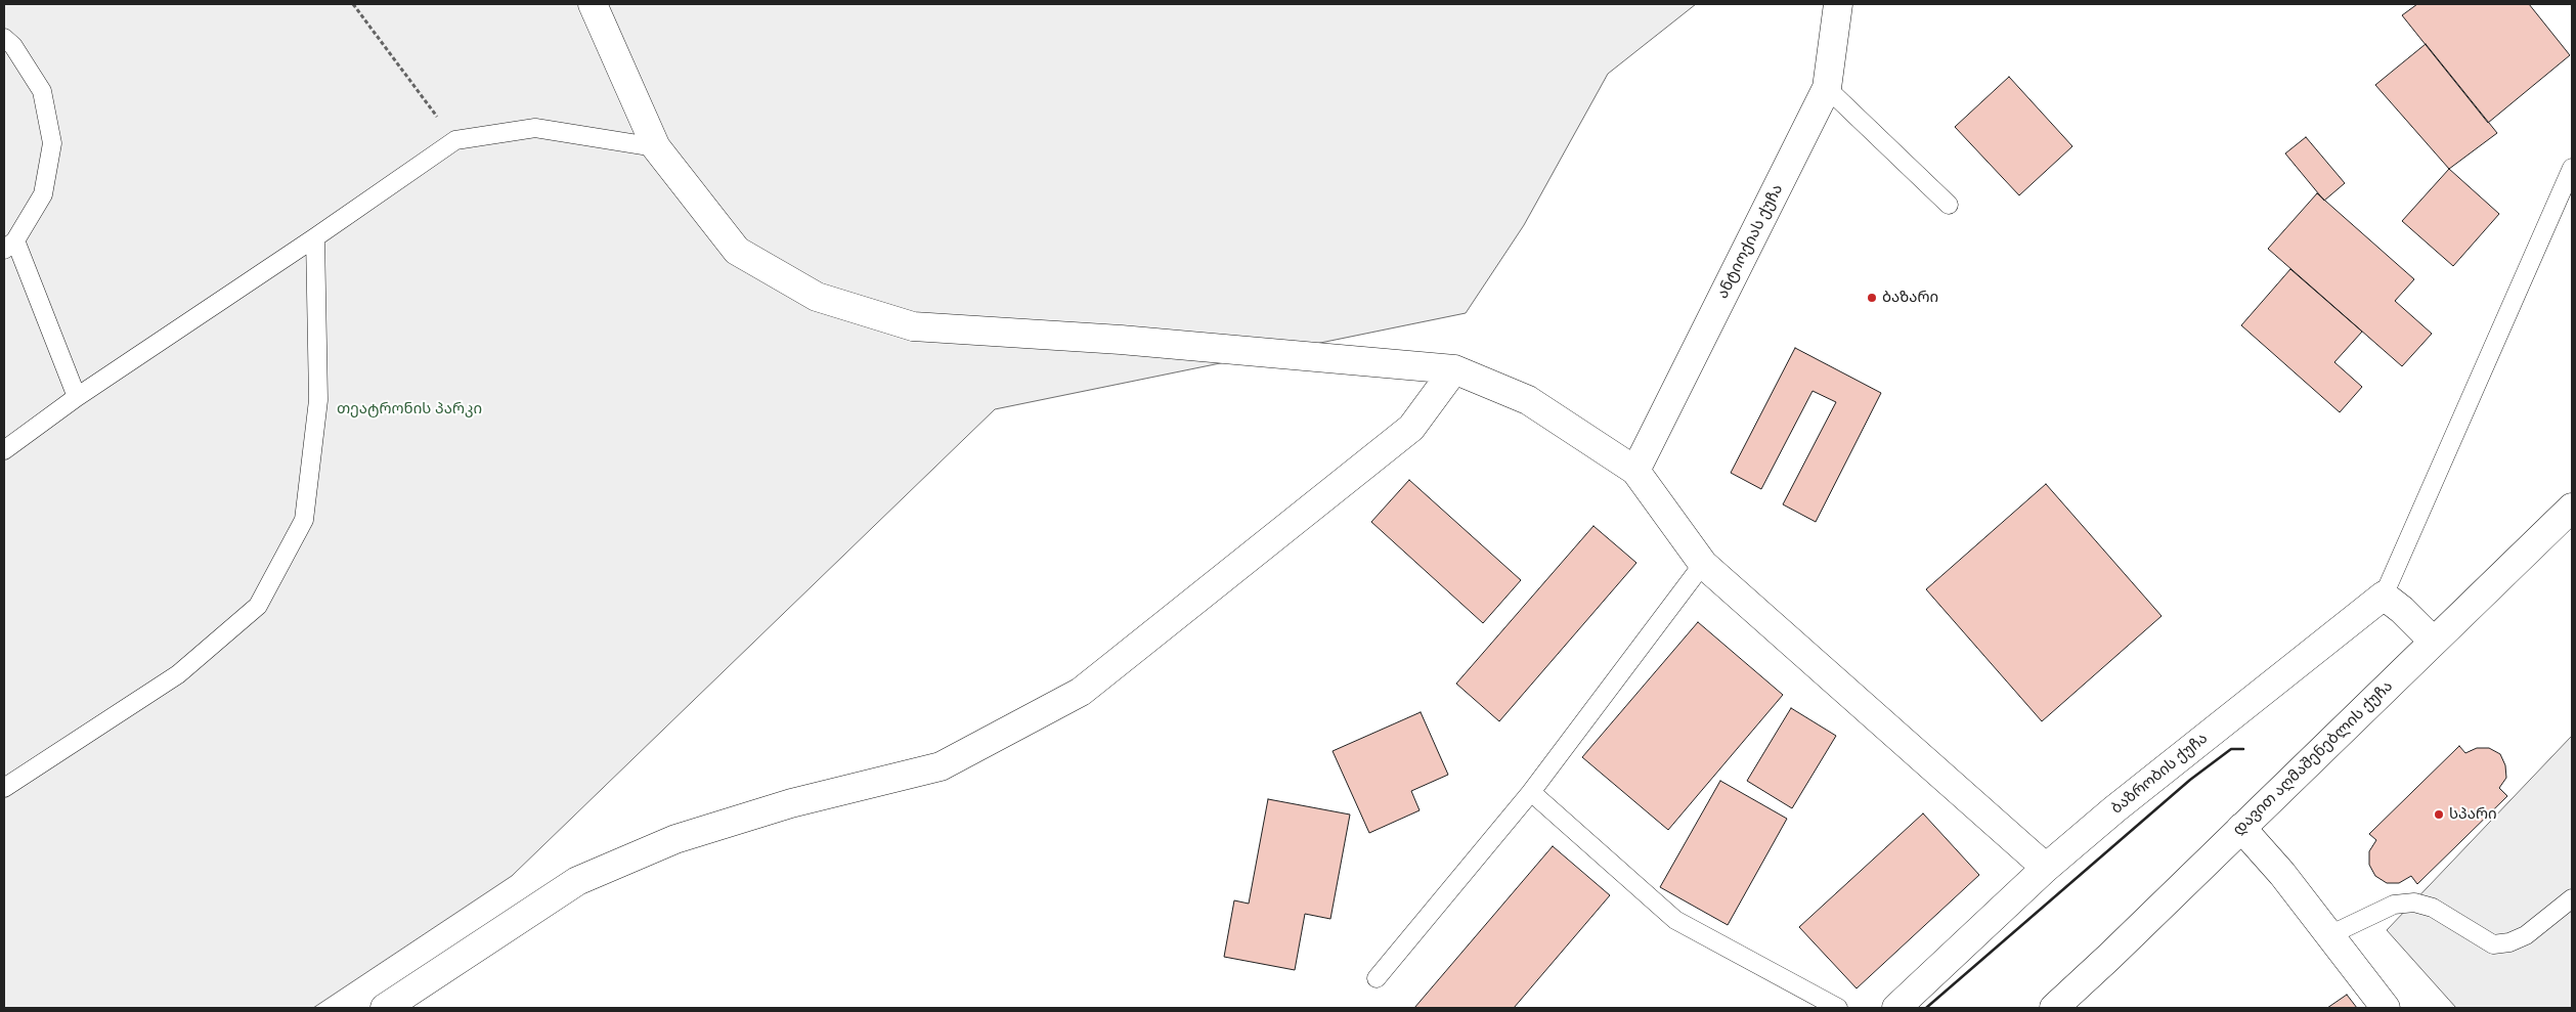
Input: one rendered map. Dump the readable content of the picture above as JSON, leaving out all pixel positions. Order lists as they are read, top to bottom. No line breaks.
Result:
{"streets":{"street":["ანტიოქიას ქუჩა","დავით აღმაშენებლის ქუჩა","ბაზრობის ქუჩა"]},"parks":["თეატრონის პარკი"],"places":["ბაზარი","სპარი"]}
